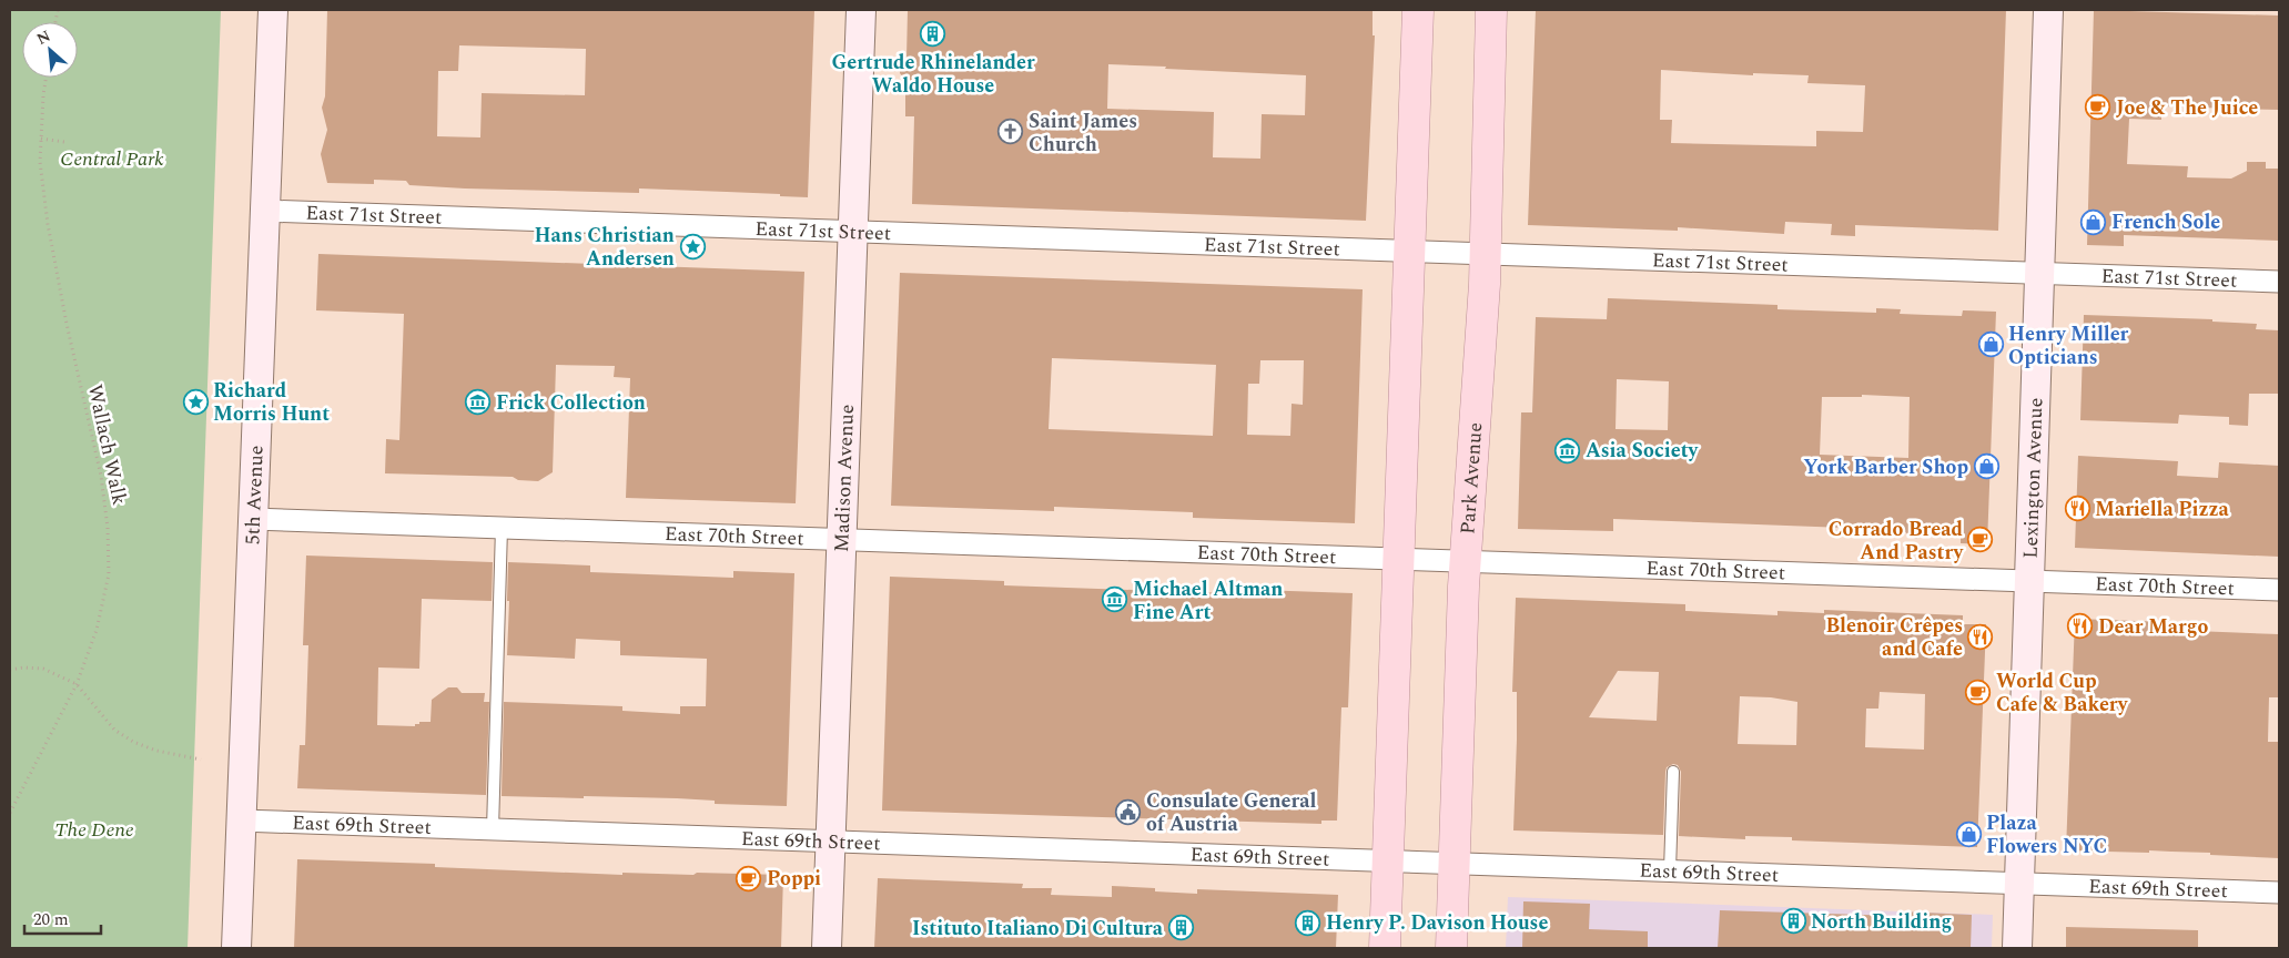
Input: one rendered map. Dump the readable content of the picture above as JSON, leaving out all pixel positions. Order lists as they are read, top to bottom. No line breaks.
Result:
{"streets":{"main road":["Madison Avenue","Park Avenue","Lexington Avenue","5th Avenue"],"street":["East 71st Street","East 70th Street","East 69th Street"],"path":["Wallach Walk"]},"crossings":[["East 71st Street","Madison Avenue"],["East 71st Street","Park Avenue"],["East 71st Street","Lexington Avenue"],["East 71st Street","5th Avenue"],["Madison Avenue","East 70th Street"],["Madison Avenue","East 69th Street"],["Park Avenue","East 70th Street"],["Park Avenue","East 69th Street"],["Lexington Avenue","East 70th Street"],["Lexington Avenue","East 69th Street"],["5th Avenue","East 70th Street"],["5th Avenue","East 69th Street"]],"parks":["Central Park","The Dene"],"places":{"building":["Gertrude Rhinelander Waldo House","North Building","Henry P. Davison House","Istituto Italiano Di Cultura"],"cafe":["Joe & The Juice","Corrado Bread And Pastry","World Cup Cafe & Bakery","Poppi"],"church":["Saint James Church"],"shop":["French Sole","Henry Miller Opticians","York Barber Shop","Plaza Flowers NYC"],"place":["Hans Christian Andersen","Richard Morris Hunt"],"museum":["Frick Collection","Asia Society","Michael Altman Fine Art"],"restaurant":["Mariella Pizza","Dear Margo","Blenoir Crêpes and Cafe"],"public building":["Consulate General of Austria"]},"scale_bar":"20 m","north":"top left"}
